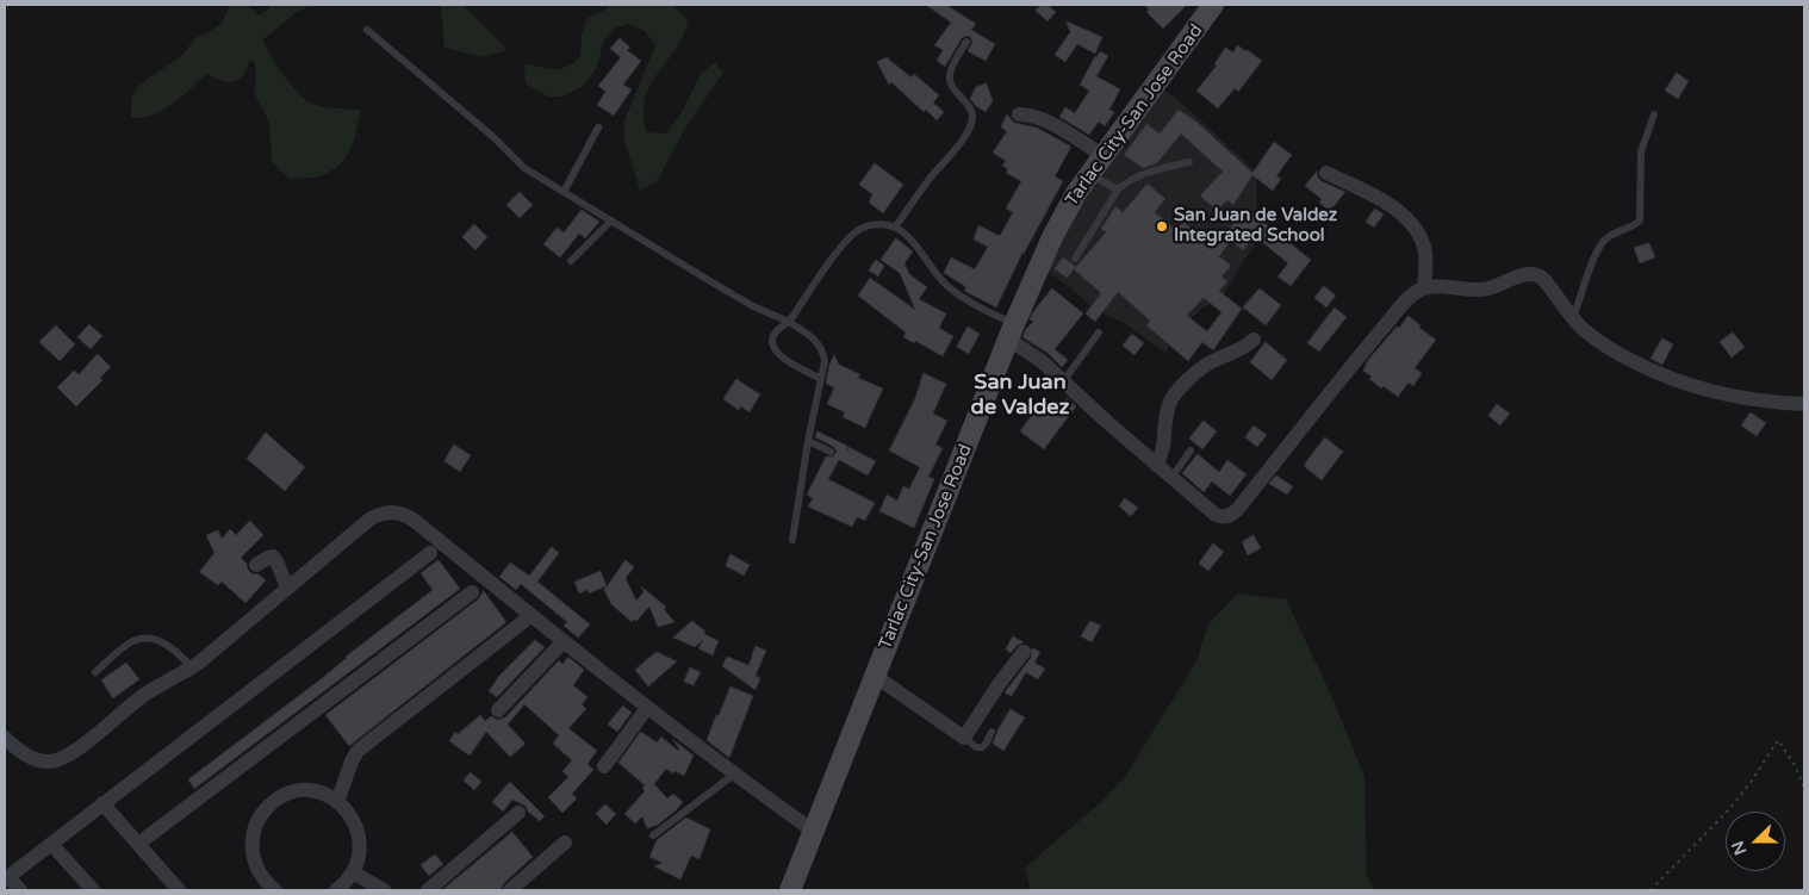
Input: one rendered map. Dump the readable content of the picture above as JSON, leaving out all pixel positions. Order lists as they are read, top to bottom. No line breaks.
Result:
{"streets":{"main road":["Tarlac City-San Jose Road"]},"districts":["San Juan de Valdez"],"places":["San Juan de Valdez Integrated School"],"north":"left"}
